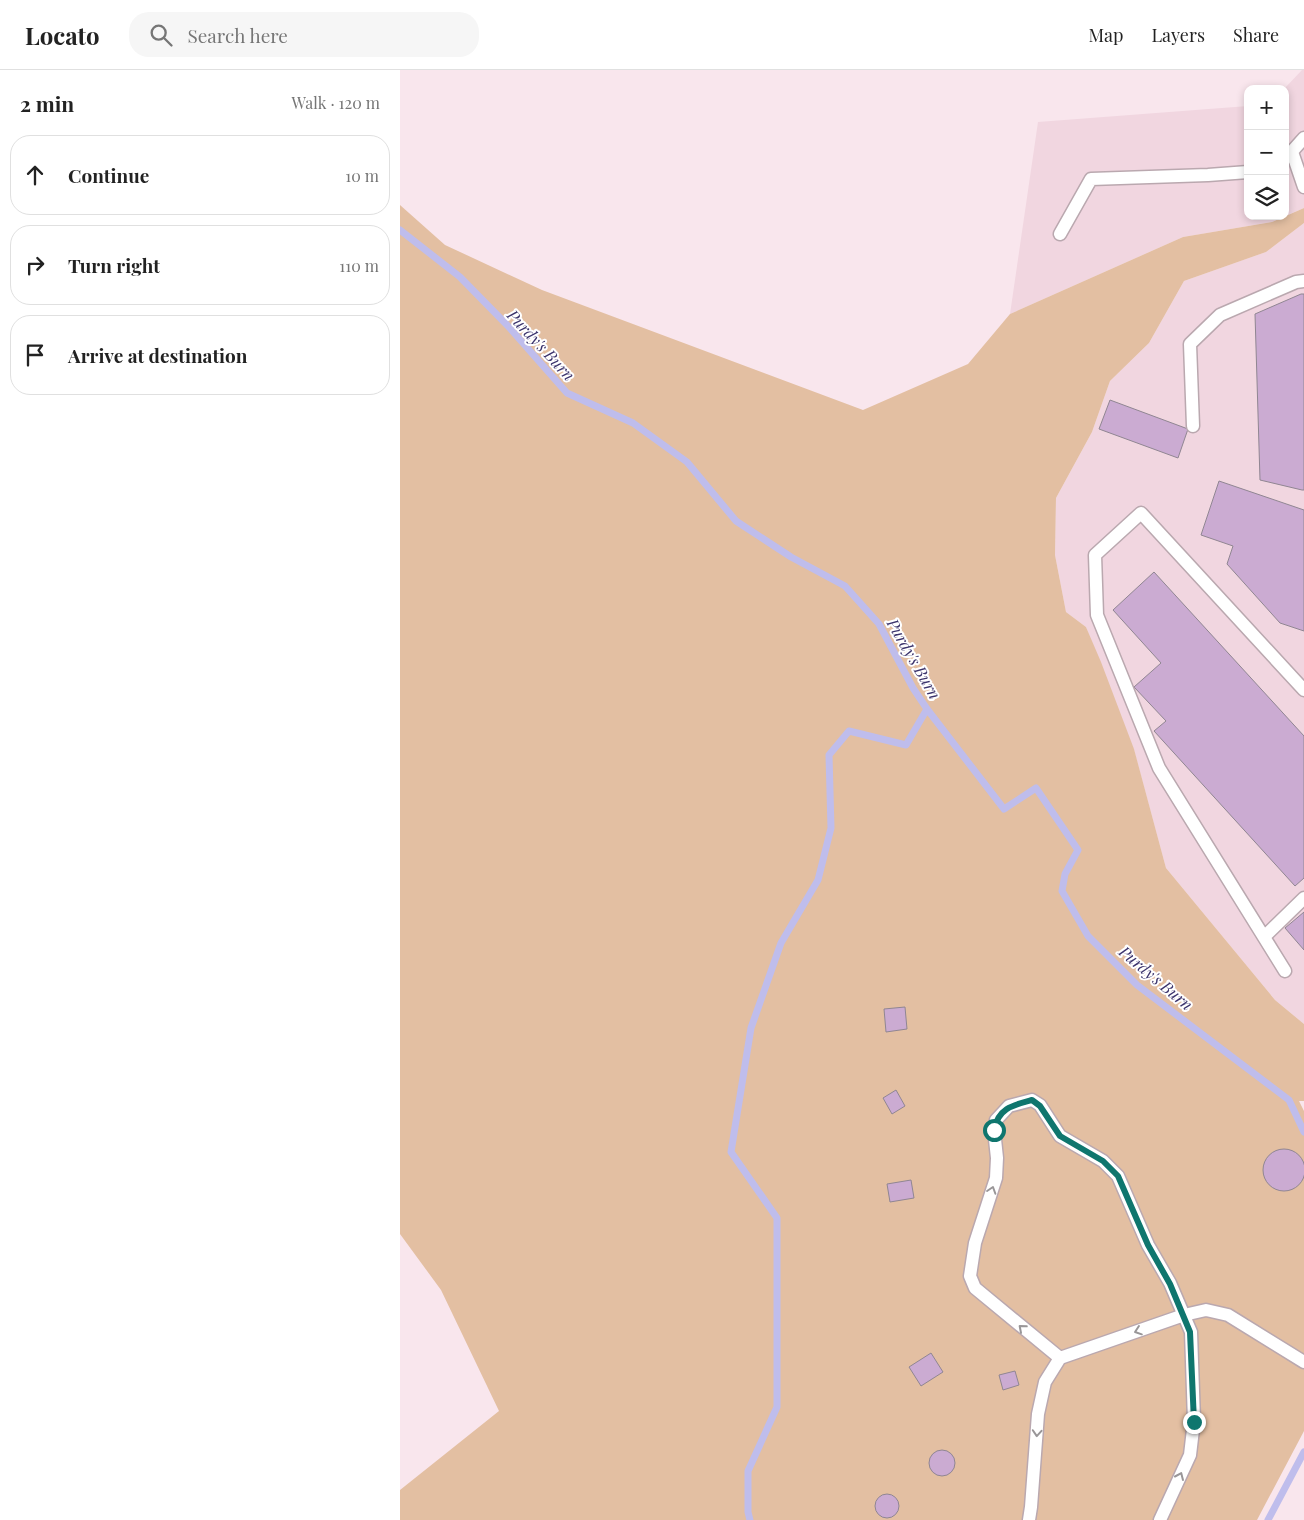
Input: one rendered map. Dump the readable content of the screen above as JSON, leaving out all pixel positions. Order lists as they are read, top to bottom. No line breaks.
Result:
{"water":["Purdy's Burn"],"page":{"header":"Locato","search":"Search here","nav":["Map","Layers","Share"],"heading":["2 min","Walk · 120 m"],"map_buttons":["+","−"],"list":[["Continue","10 m"],["Turn right","110 m"],"Arrive at destination"]}}
